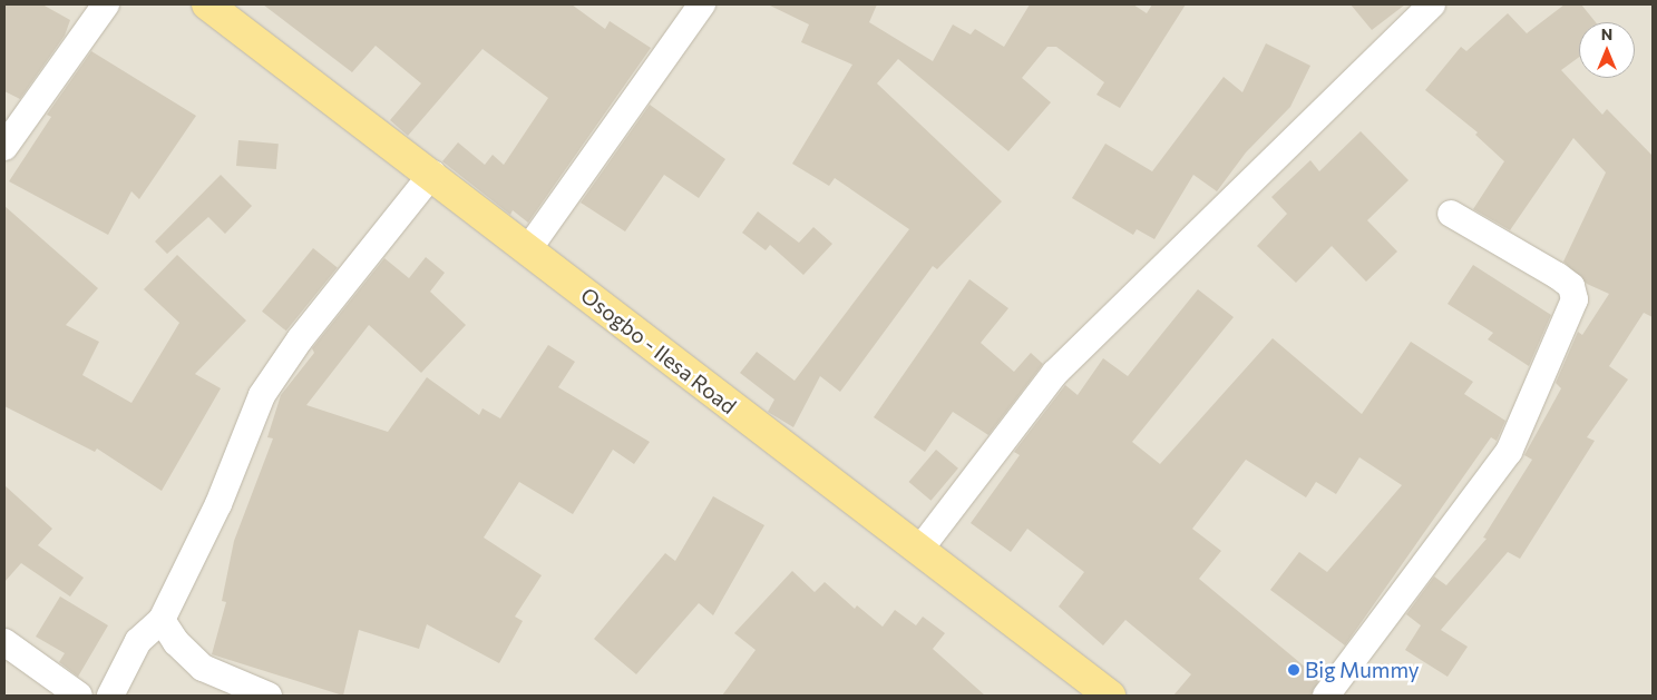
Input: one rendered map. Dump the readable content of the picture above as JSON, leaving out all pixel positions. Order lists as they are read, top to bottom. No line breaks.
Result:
{"streets":{"main road":["Osogbo - Ilesa Road"]},"places":["Big Mummy"],"north":"top"}
